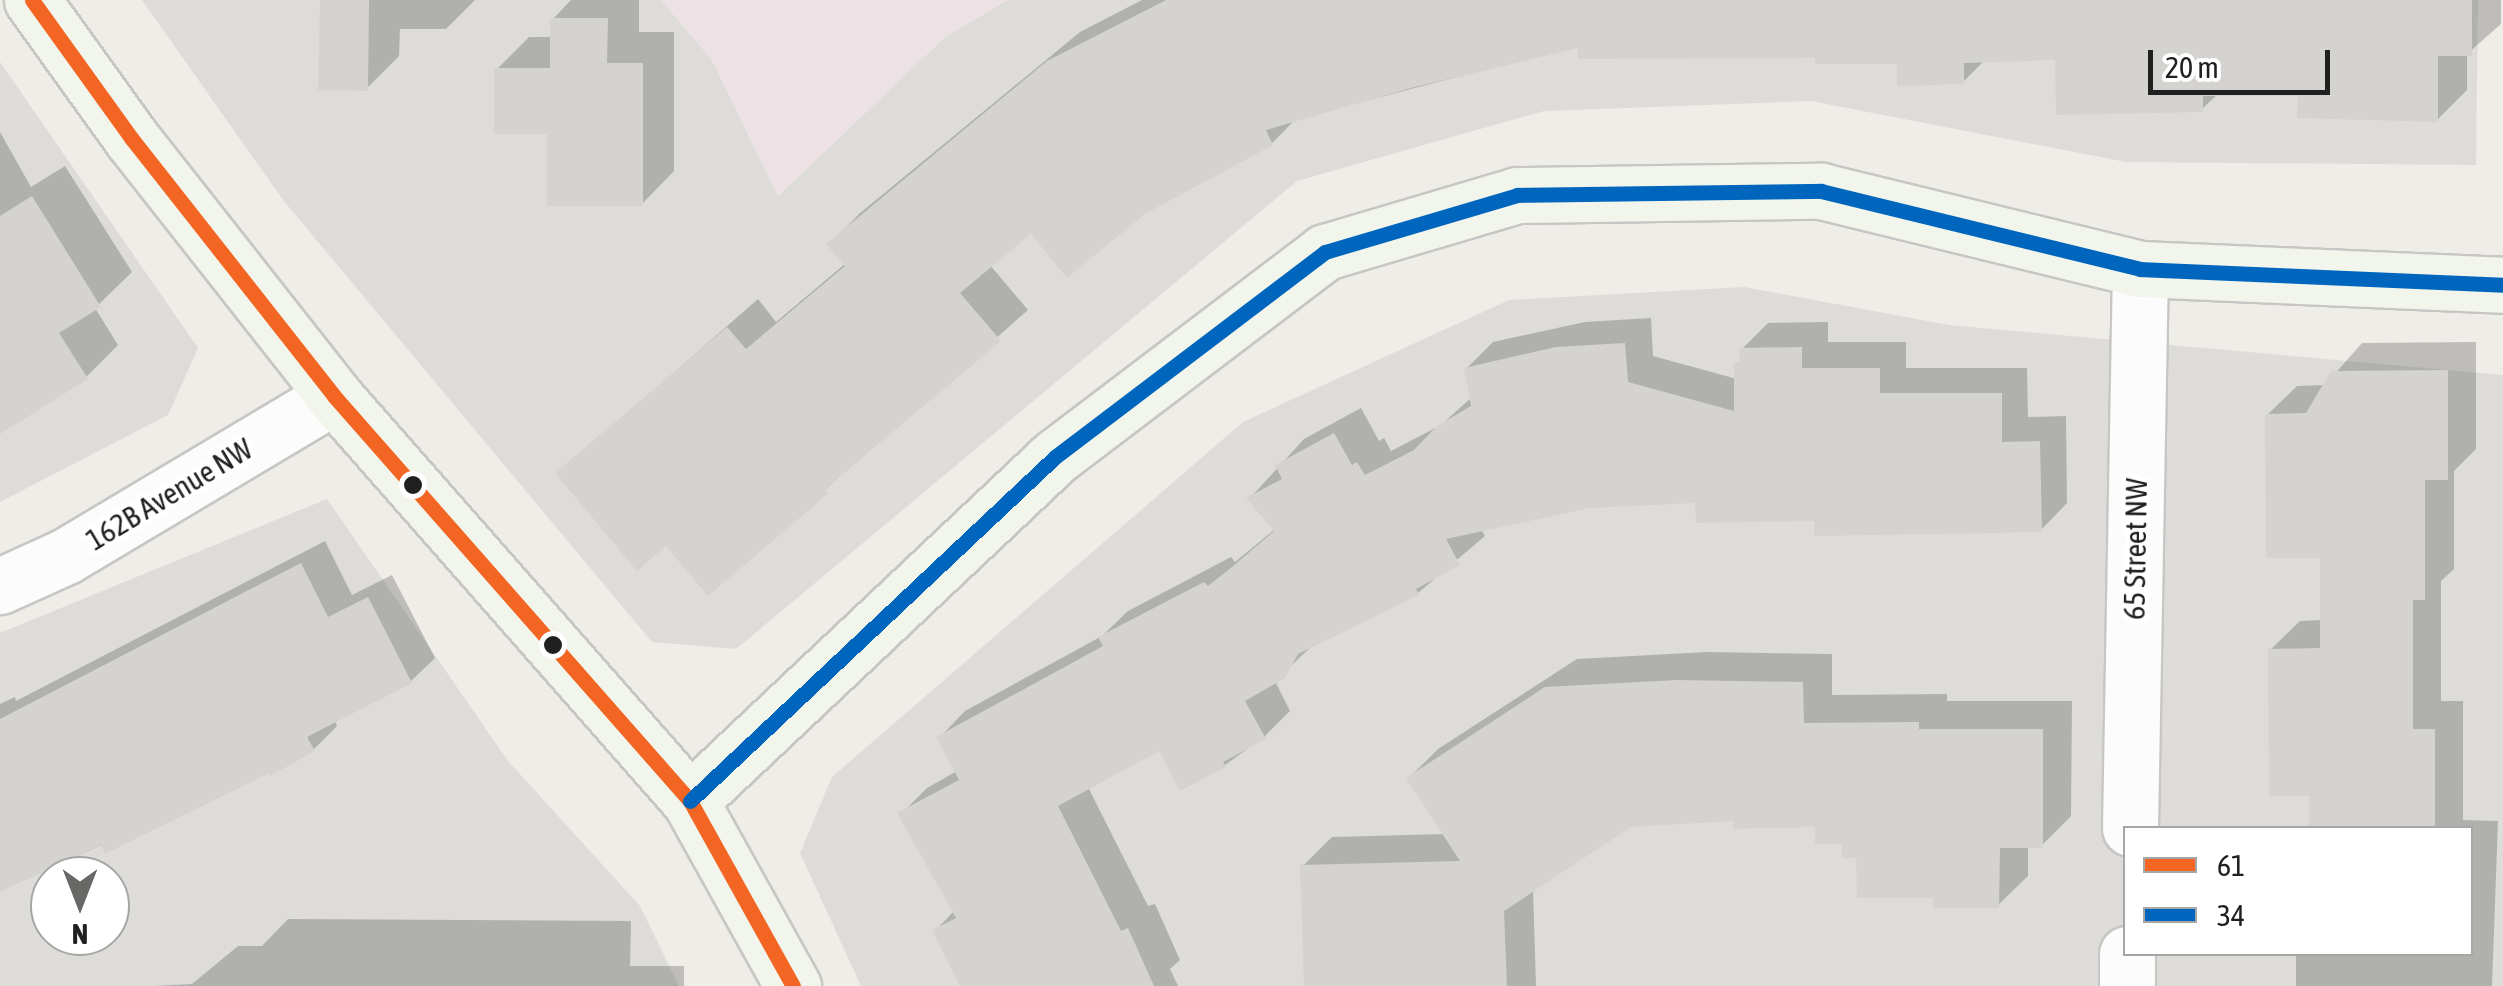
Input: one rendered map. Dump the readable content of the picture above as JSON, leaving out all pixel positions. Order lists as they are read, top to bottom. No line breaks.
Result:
{"streets":{"street":["162B Avenue NW","65 Street NW"]},"lines":["transit line 61","transit line 34"],"legend":["61","34"],"scale_bar":"20 m","north":"bottom"}
